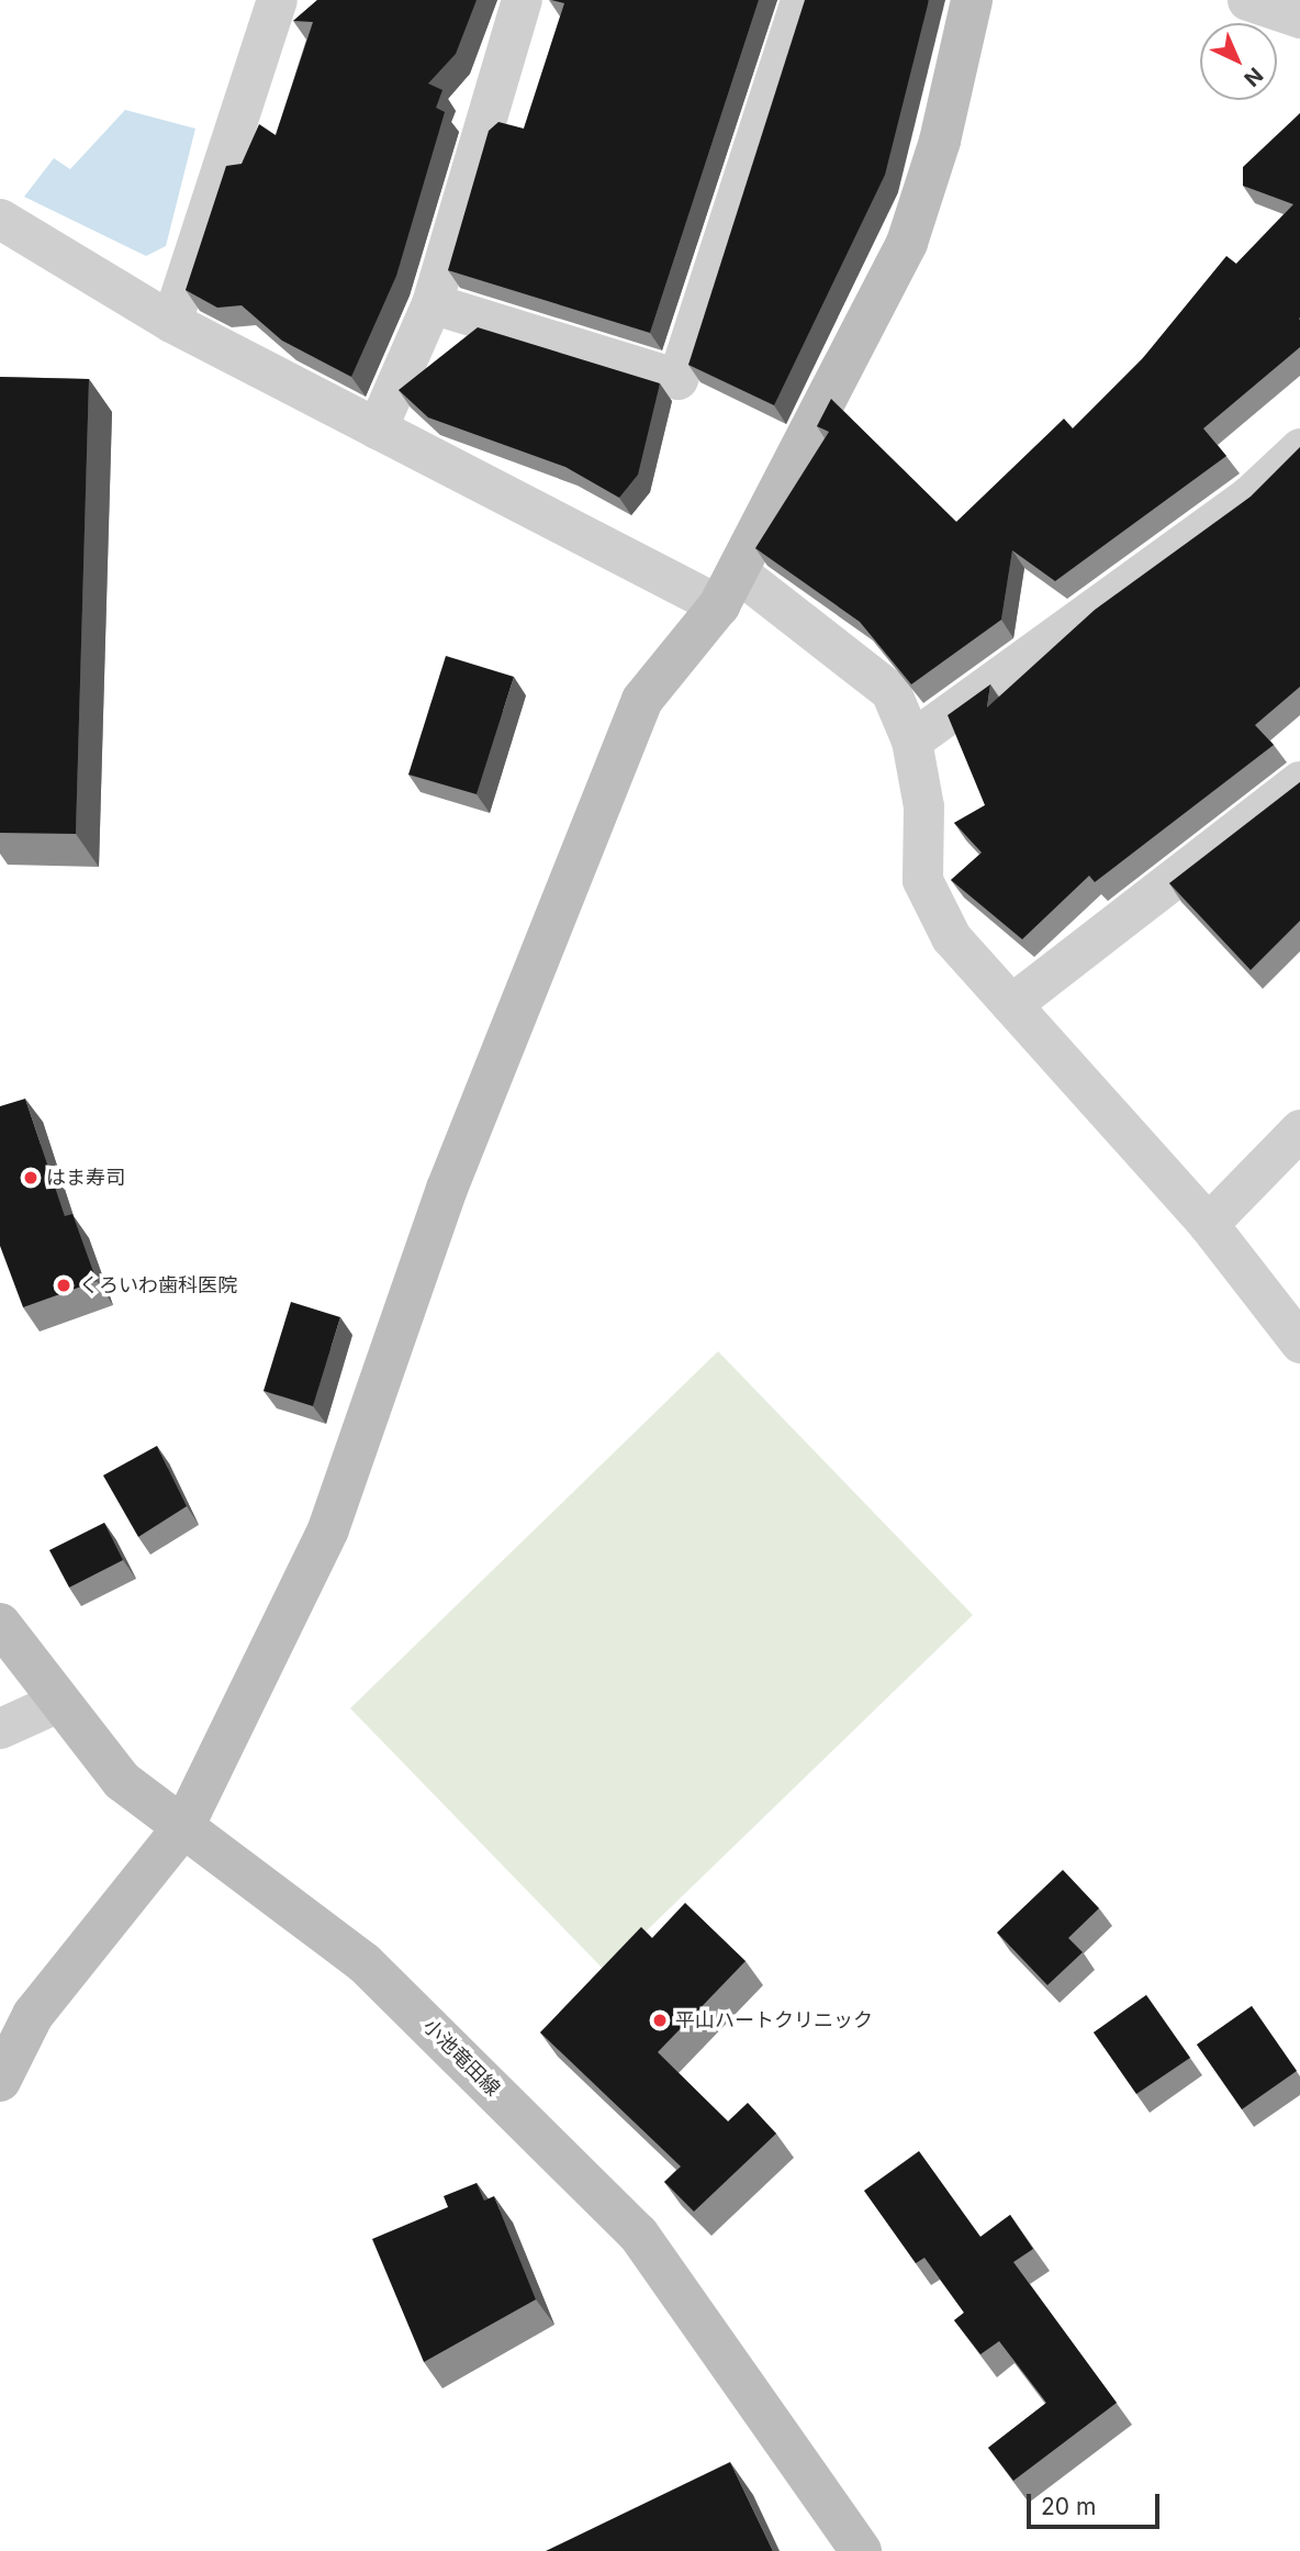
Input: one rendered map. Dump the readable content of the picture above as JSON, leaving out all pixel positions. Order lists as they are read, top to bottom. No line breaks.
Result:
{"streets":{"street":["小池竜田線"]},"places":["はま寿司","くろいわ歯科医院","平山ハートクリニック"],"scale_bar":"20 m","north":"bottom right"}
